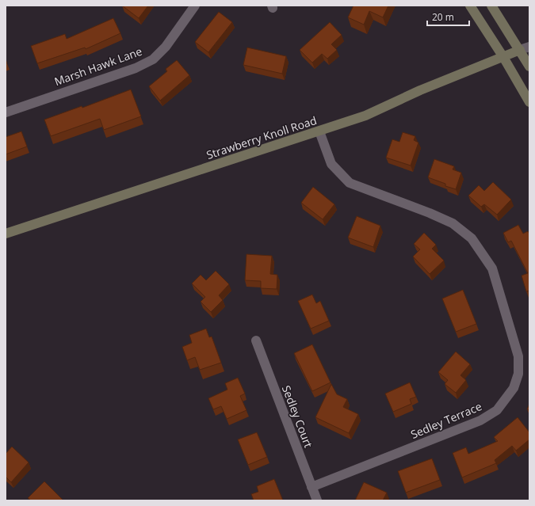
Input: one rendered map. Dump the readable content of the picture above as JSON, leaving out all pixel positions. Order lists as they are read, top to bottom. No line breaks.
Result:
{"streets":{"street":["Marsh Hawk Lane","Strawberry Knoll Road","Sedley Court","Sedley Terrace"]},"crossings":[["Strawberry Knoll Road","Sedley Terrace"],["Sedley Court","Sedley Terrace"]],"scale_bar":"20 m"}
